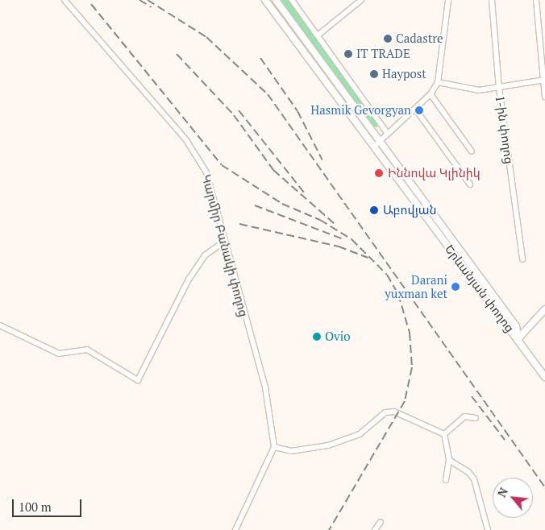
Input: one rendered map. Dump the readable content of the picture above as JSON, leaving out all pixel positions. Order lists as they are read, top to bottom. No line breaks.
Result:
{"streets":{"main road":["Երևանյան փողոց"],"street":["1-ին փողոց","Կարմիր Բանակի փողոց"]},"places":["Cadastre","IT TRADE","Haypost","Hasmik Gevorgyan","Իննովա Կլինիկ","Աբովյան","Darani yuxman ket","Ovio"],"scale_bar":"100 m","north":"top left"}
